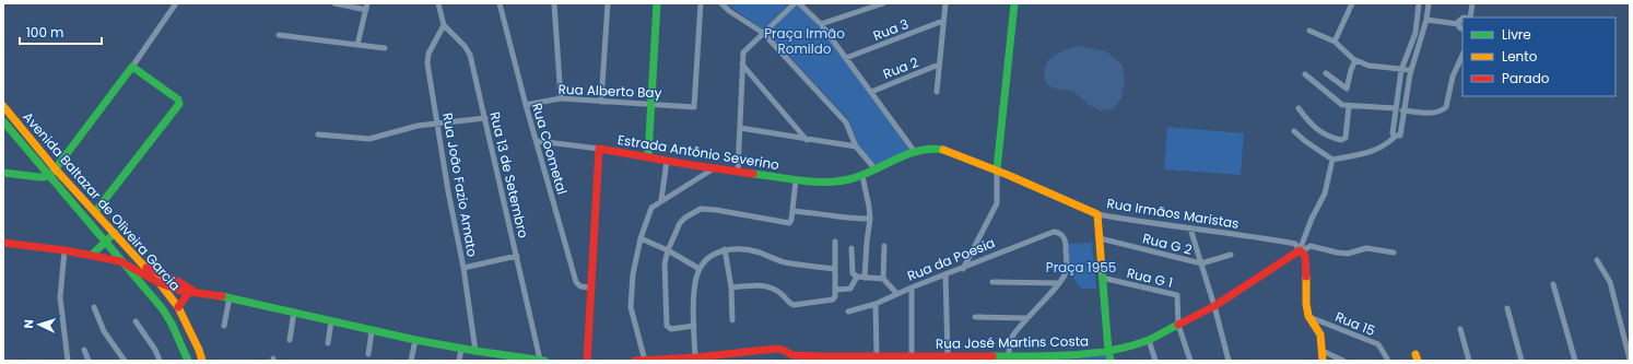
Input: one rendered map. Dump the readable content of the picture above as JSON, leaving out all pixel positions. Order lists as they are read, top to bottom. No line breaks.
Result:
{"streets":{"street":["Rua 3","Rua 2","Rua Alberto Bay","Rua Coometal","Estrada Antônio Severino","Rua 13 de Setembro","Rua João Fazio Amato","Avenida Baltazar de Oliveira Garcia","Rua Irmãos Maristas","Rua G 2","Rua da Poesia","Rua G 1","Rua 15","Rua José Martins Costa"]},"crossings":[["Rua Alberto Bay","Rua Coometal"],["Rua Coometal","Estrada Antônio Severino"],["Estrada Antônio Severino","Rua Irmãos Maristas"],["Rua 13 de Setembro","Rua João Fazio Amato"],["Rua Irmãos Maristas","Rua José Martins Costa"],["Rua G 1","Rua José Martins Costa"]],"parks":["Praça Irmão Romildo","Praça 1955"],"legend":["Livre","Lento","Parado"],"scale_bar":"100 m","north":"left"}
